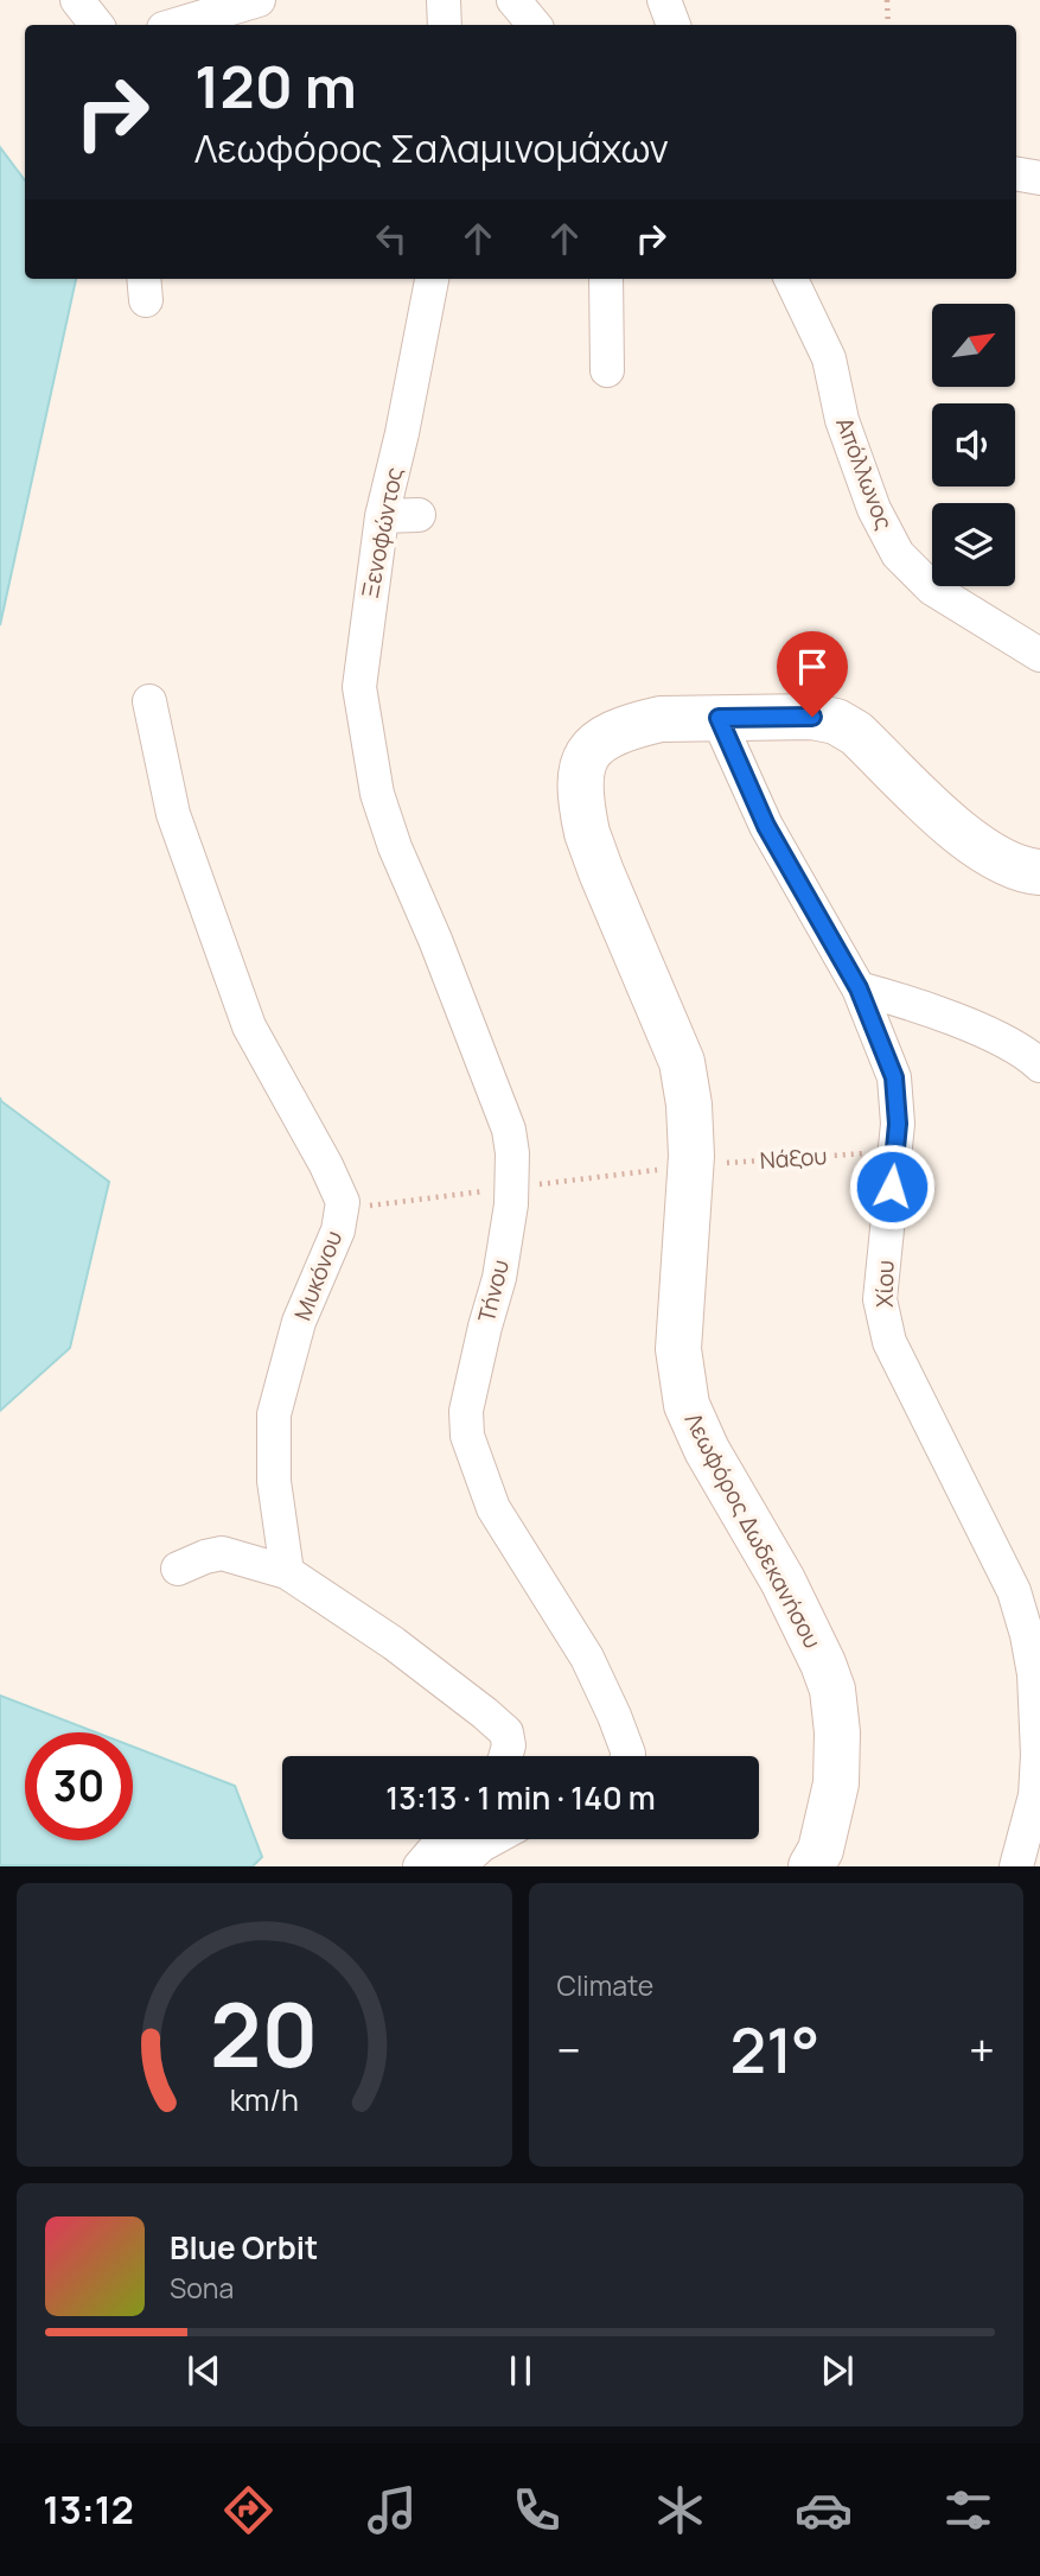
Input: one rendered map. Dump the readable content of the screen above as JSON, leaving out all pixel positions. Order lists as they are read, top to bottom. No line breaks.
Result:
{"streets":{"street":["Απόλλωνος","Ξενοφώντος","Μυκόνου","Χίου","Τήνου","Λεωφόρος Δωδεκανήσου"],"path":["Νάξου"]},"crossings":[["Ξενοφώντος","Τήνου"],["Νάξου","Χίου"],["Νάξου","Λεωφόρος Δωδεκανήσου"],["Χίου","Λεωφόρος Δωδεκανήσου"]],"north":"top right","page":{"turn":["120 m","Λεωφόρος Σαλαμινομάχων"],"limit":"30","trip":"13:13 · 1 min · 140 m","tile":"Climate","heat":["−","21°","+"],"song":["Blue Orbit","Sona"],"tabs":"13:12","gauge":["20","km/h"]}}
